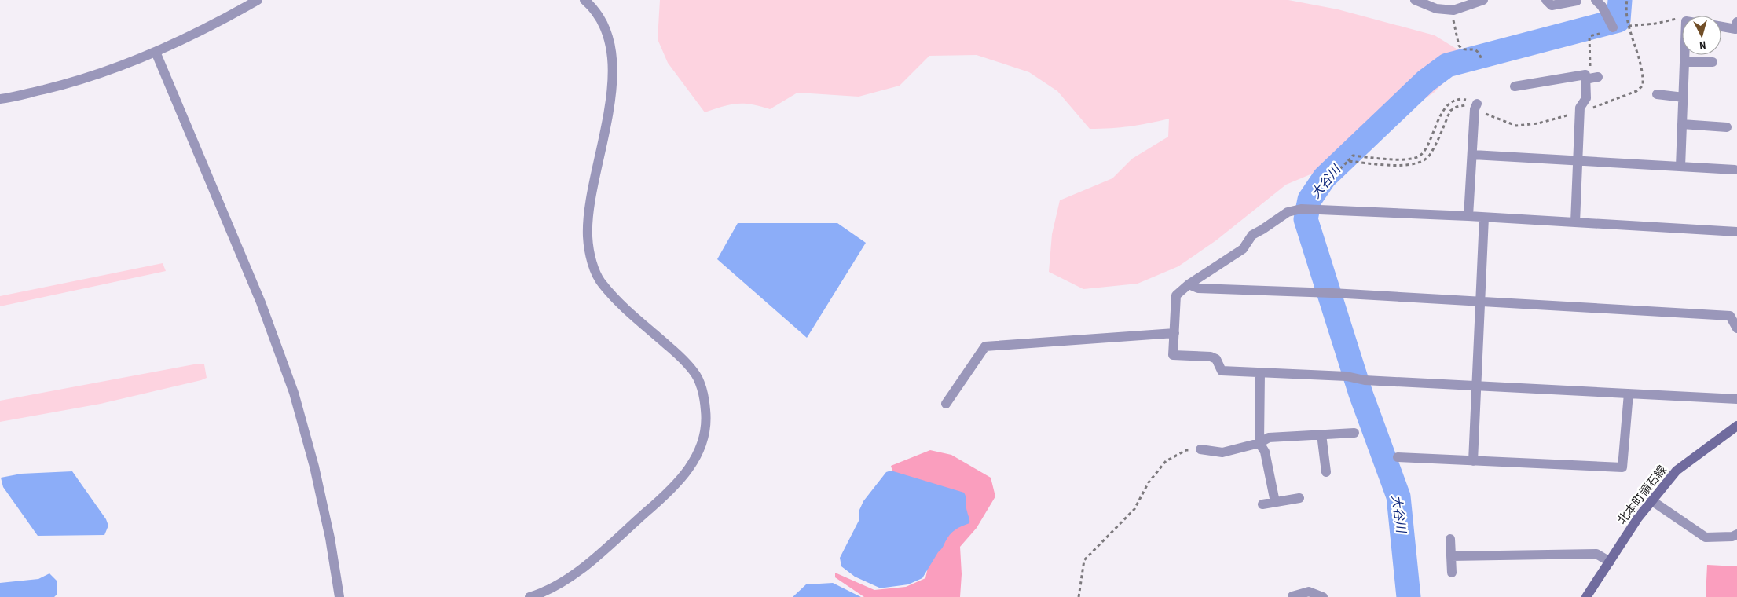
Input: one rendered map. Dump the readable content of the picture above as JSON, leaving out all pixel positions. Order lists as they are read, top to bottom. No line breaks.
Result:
{"streets":{"main road":["北本町領石線"]},"water":["大谷川"],"north":"bottom"}
